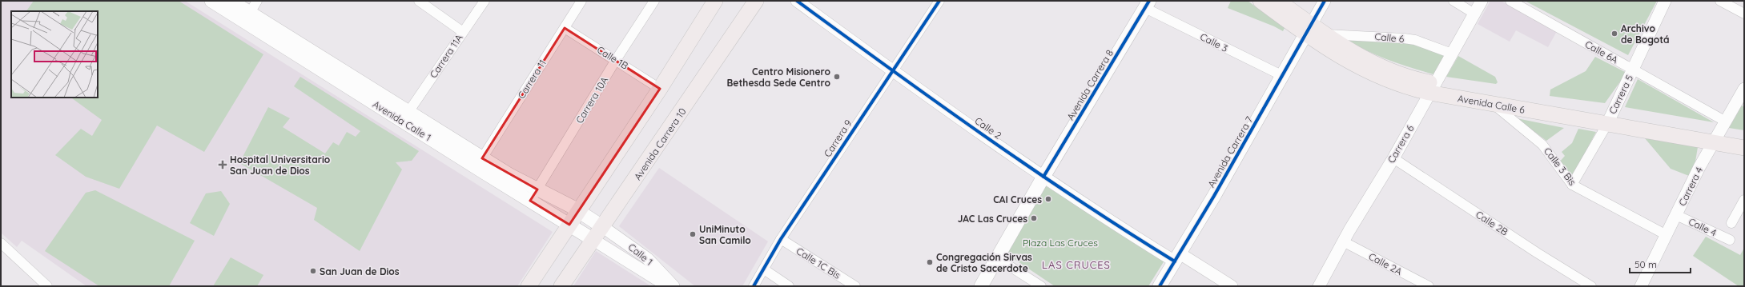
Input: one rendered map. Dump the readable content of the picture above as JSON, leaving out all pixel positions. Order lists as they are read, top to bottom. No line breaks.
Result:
{"streets":{"main road":["Avenida Carrera 8","Avenida Calle 6","Avenida Calle 1","Avenida Carrera 10","Avenida Carrera 7"],"street":["Calle 6","Calle 3","Calle 6A","Carrera 11A","Calle 1B","Carrera 11","Carrera 5","Carrera 10A","Calle 2","Carrera 9","Carrera 6","Calle 3 Bis","Carrera 4","Calle 2B","Calle 4","Calle 1","Calle 1C Bis","Calle 2A"]},"crossings":[["Calle 6","Avenida Calle 6"],["Calle 6","Carrera 6"],["Calle 3","Avenida Carrera 8"],["Calle 3","Avenida Carrera 7"],["Calle 6A","Carrera 5"],["Calle 6A","Avenida Calle 6"],["Calle 6A","Carrera 4"],["Carrera 11A","Avenida Calle 1"],["Calle 1B","Carrera 11"],["Calle 1B","Carrera 10A"],["Carrera 11","Avenida Calle 1"],["Avenida Carrera 8","Calle 2"],["Carrera 5","Avenida Calle 6"],["Carrera 5","Calle 3 Bis"],["Carrera 10A","Avenida Calle 1"],["Avenida Calle 6","Carrera 6"],["Avenida Calle 6","Avenida Carrera 7"],["Avenida Calle 6","Calle 3 Bis"],["Avenida Calle 6","Carrera 4"],["Avenida Calle 1","Avenida Carrera 10"],["Avenida Calle 1","Calle 1"],["Calle 2","Carrera 9"],["Calle 2","Avenida Carrera 7"],["Carrera 9","Calle 1C Bis"],["Avenida Carrera 10","Calle 1"],["Carrera 6","Calle 2B"],["Carrera 6","Calle 2A"],["Calle 3 Bis","Carrera 4"],["Carrera 4","Calle 4"]],"districts":["LAS CRUCES"],"parks":["Plaza Las Cruces"],"places":{"other":["Archivo de Bogotá","Centro Misionero Bethesda Sede Centro","CAI Cruces","JAC Las Cruces","UniMinuto San Camilo","Congregación Sirvas de Cristo Sacerdote","San Juan de Dios"],"health":["Hospital Universitario San Juan de Dios"]},"scale_bar":"50 m"}
